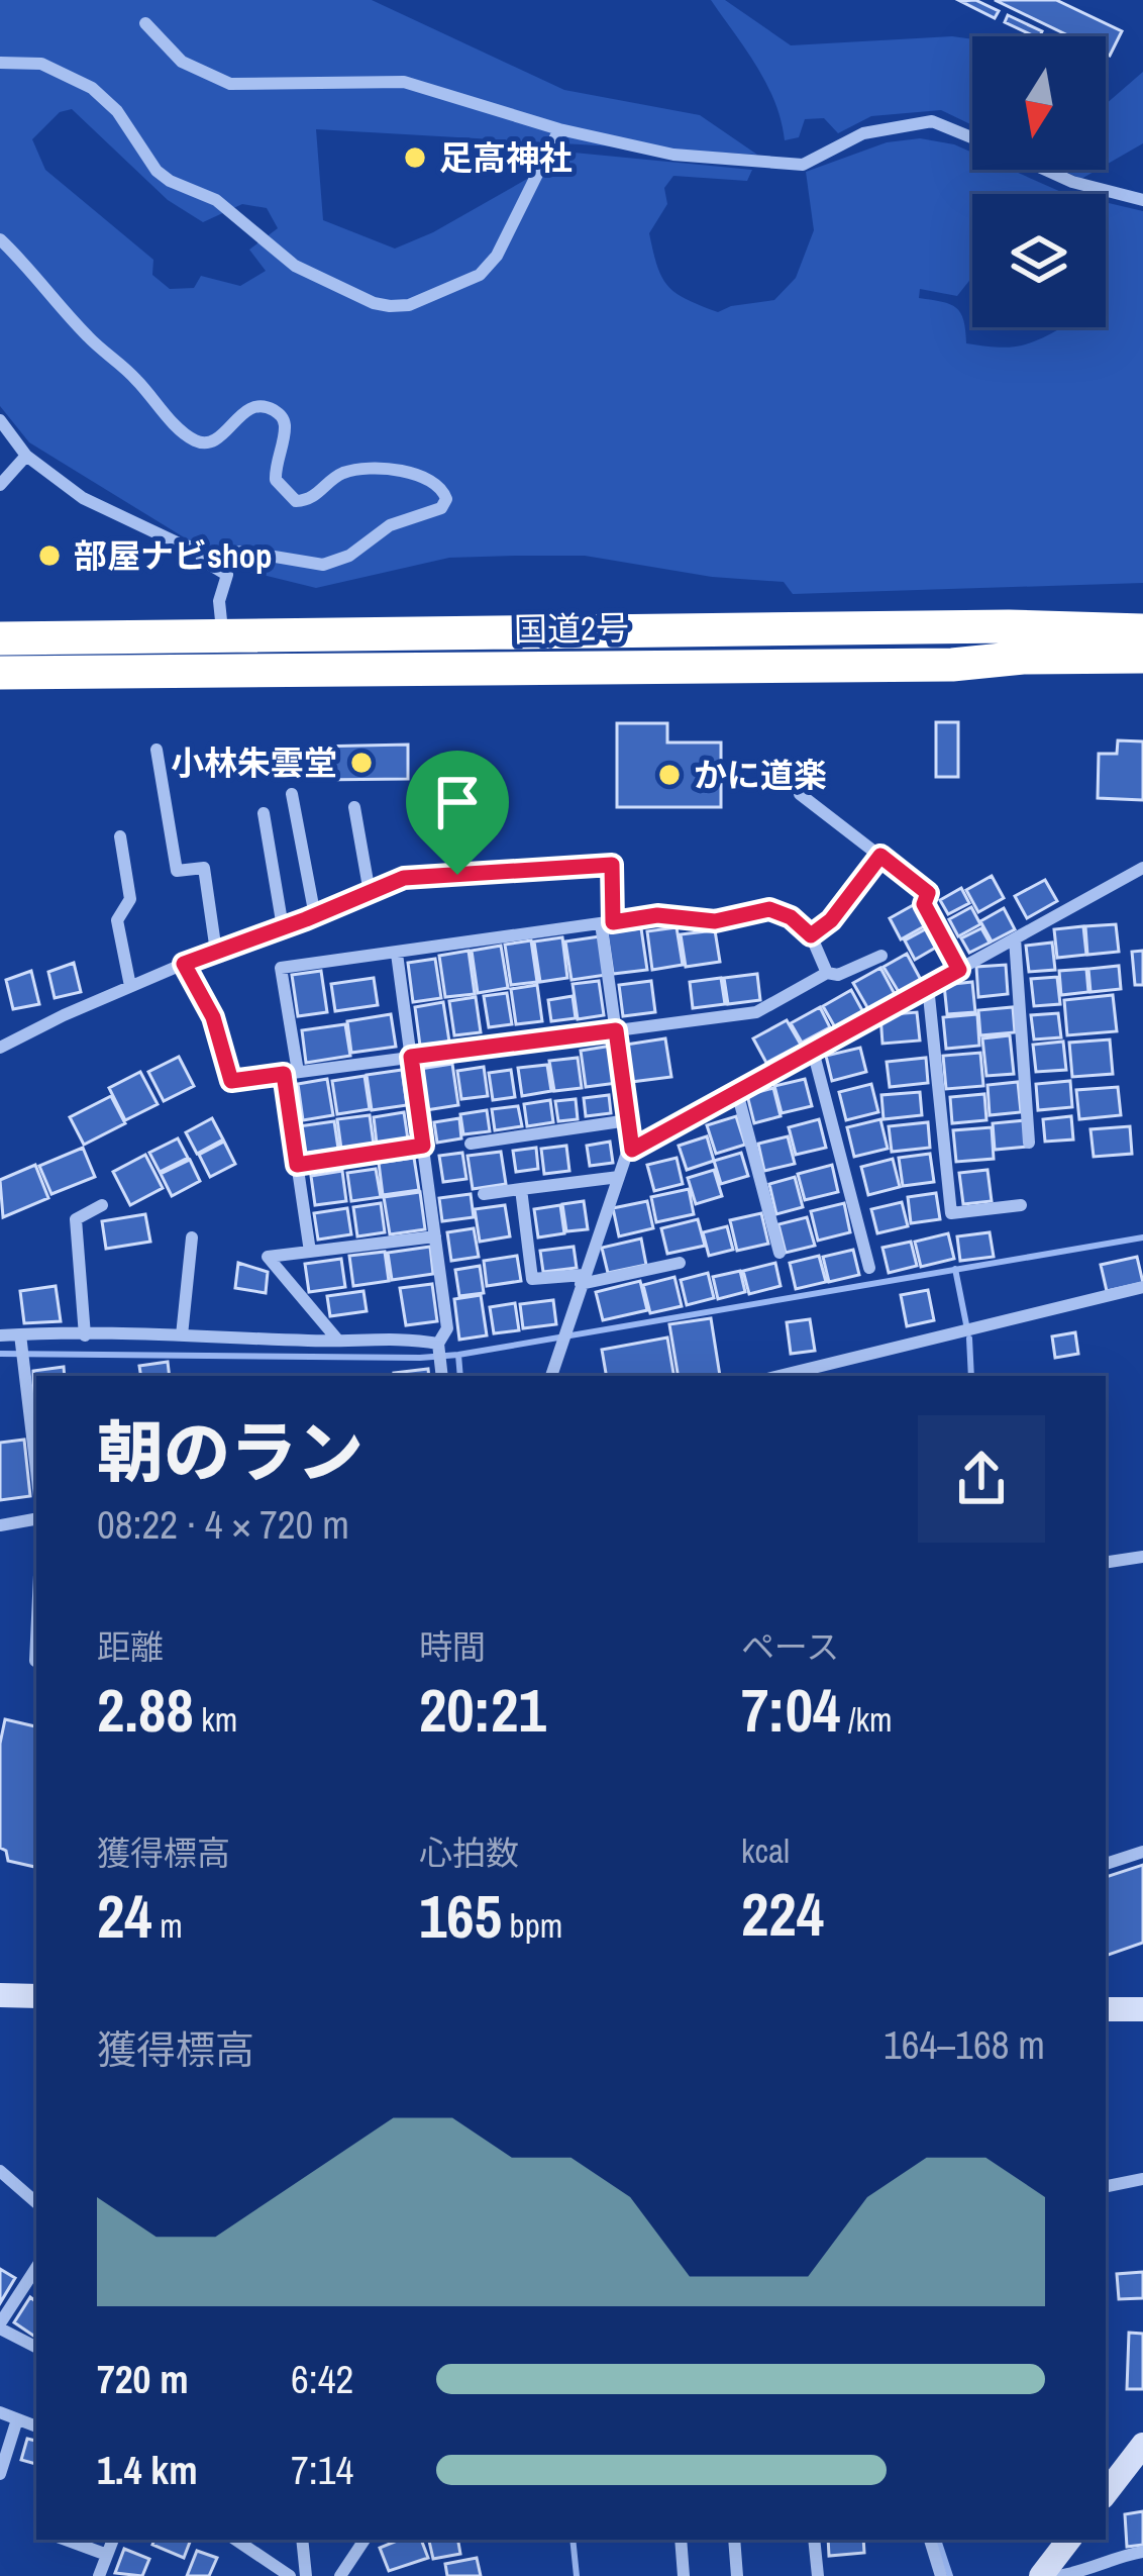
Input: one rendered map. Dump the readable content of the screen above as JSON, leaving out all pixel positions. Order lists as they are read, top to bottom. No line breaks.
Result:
{"streets":{"highway":["国道2号"]},"places":["足高神社","部屋ナビshop","小林朱雲堂","かに道楽"],"north":"bottom","page":{"heading":["朝のラン","08:22 · 4 × 720 m"],"stats":[["距離","2.88 km"],["時間","20:21"],["ペース","7:04 /km"],["獲得標高","24 m"],["心拍数","165 bpm"],["kcal","224"]],"chart":["獲得標高","164–168 m"],"list":[{"name":"720 m","note":"6:42"},{"name":"1.4 km","note":"7:14"}]}}
